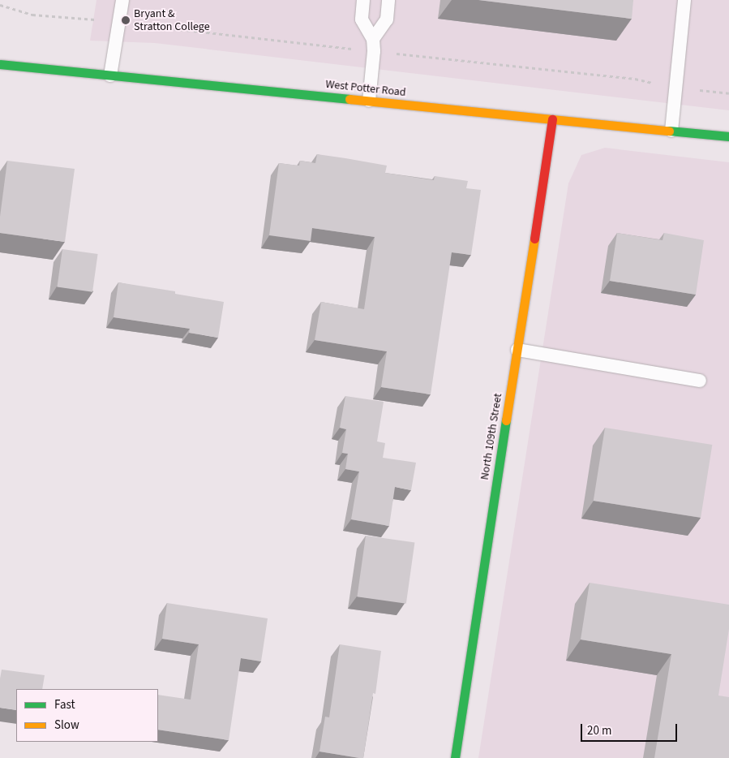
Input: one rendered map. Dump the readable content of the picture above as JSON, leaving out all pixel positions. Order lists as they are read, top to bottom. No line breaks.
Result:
{"streets":{"street":["West Potter Road","North 109th Street"]},"crossings":[["West Potter Road","North 109th Street"]],"places":["Bryant & Stratton College"],"legend":["Fast","Slow"],"scale_bar":"20 m"}
